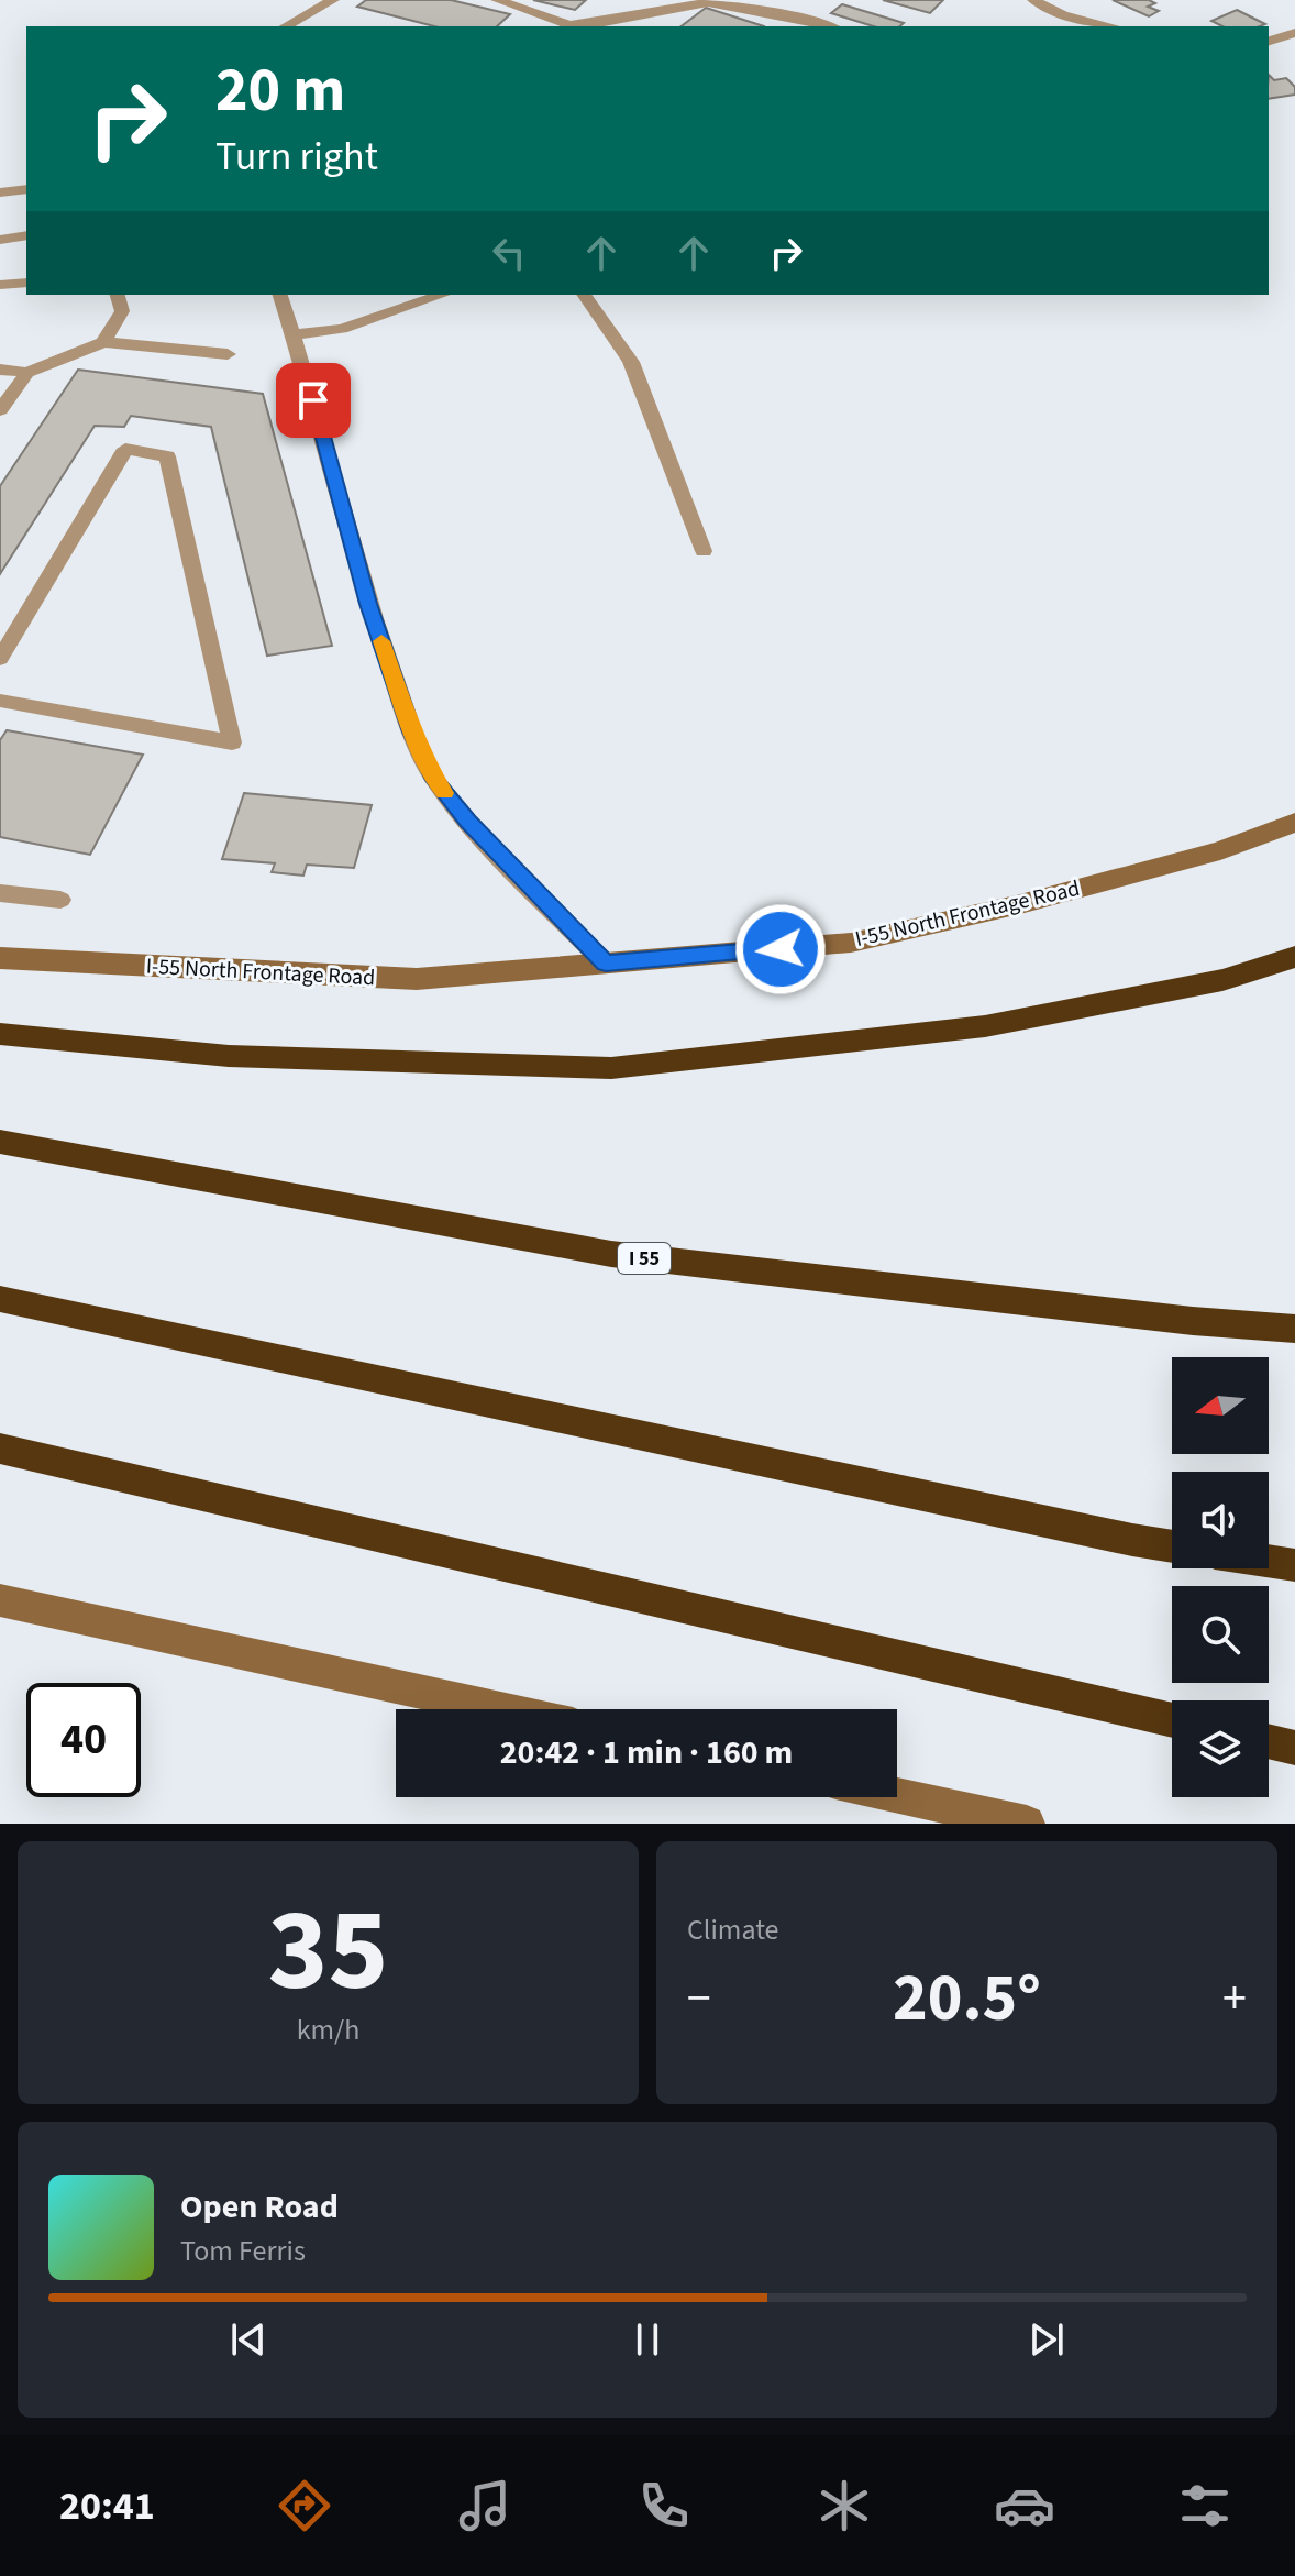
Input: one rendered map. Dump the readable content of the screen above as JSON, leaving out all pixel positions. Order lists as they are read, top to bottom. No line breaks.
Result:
{"streets":{"highway":["I 55"],"street":["I-55 North Frontage Road"]},"north":"left","page":{"turn":["20 m","Turn right"],"limit":"40","trip":"20:42 · 1 min · 160 m","tile":[["35","km/h"],"Climate"],"heat":["−","20.5°","+"],"song":["Open Road","Tom Ferris"],"tabs":"20:41"}}
